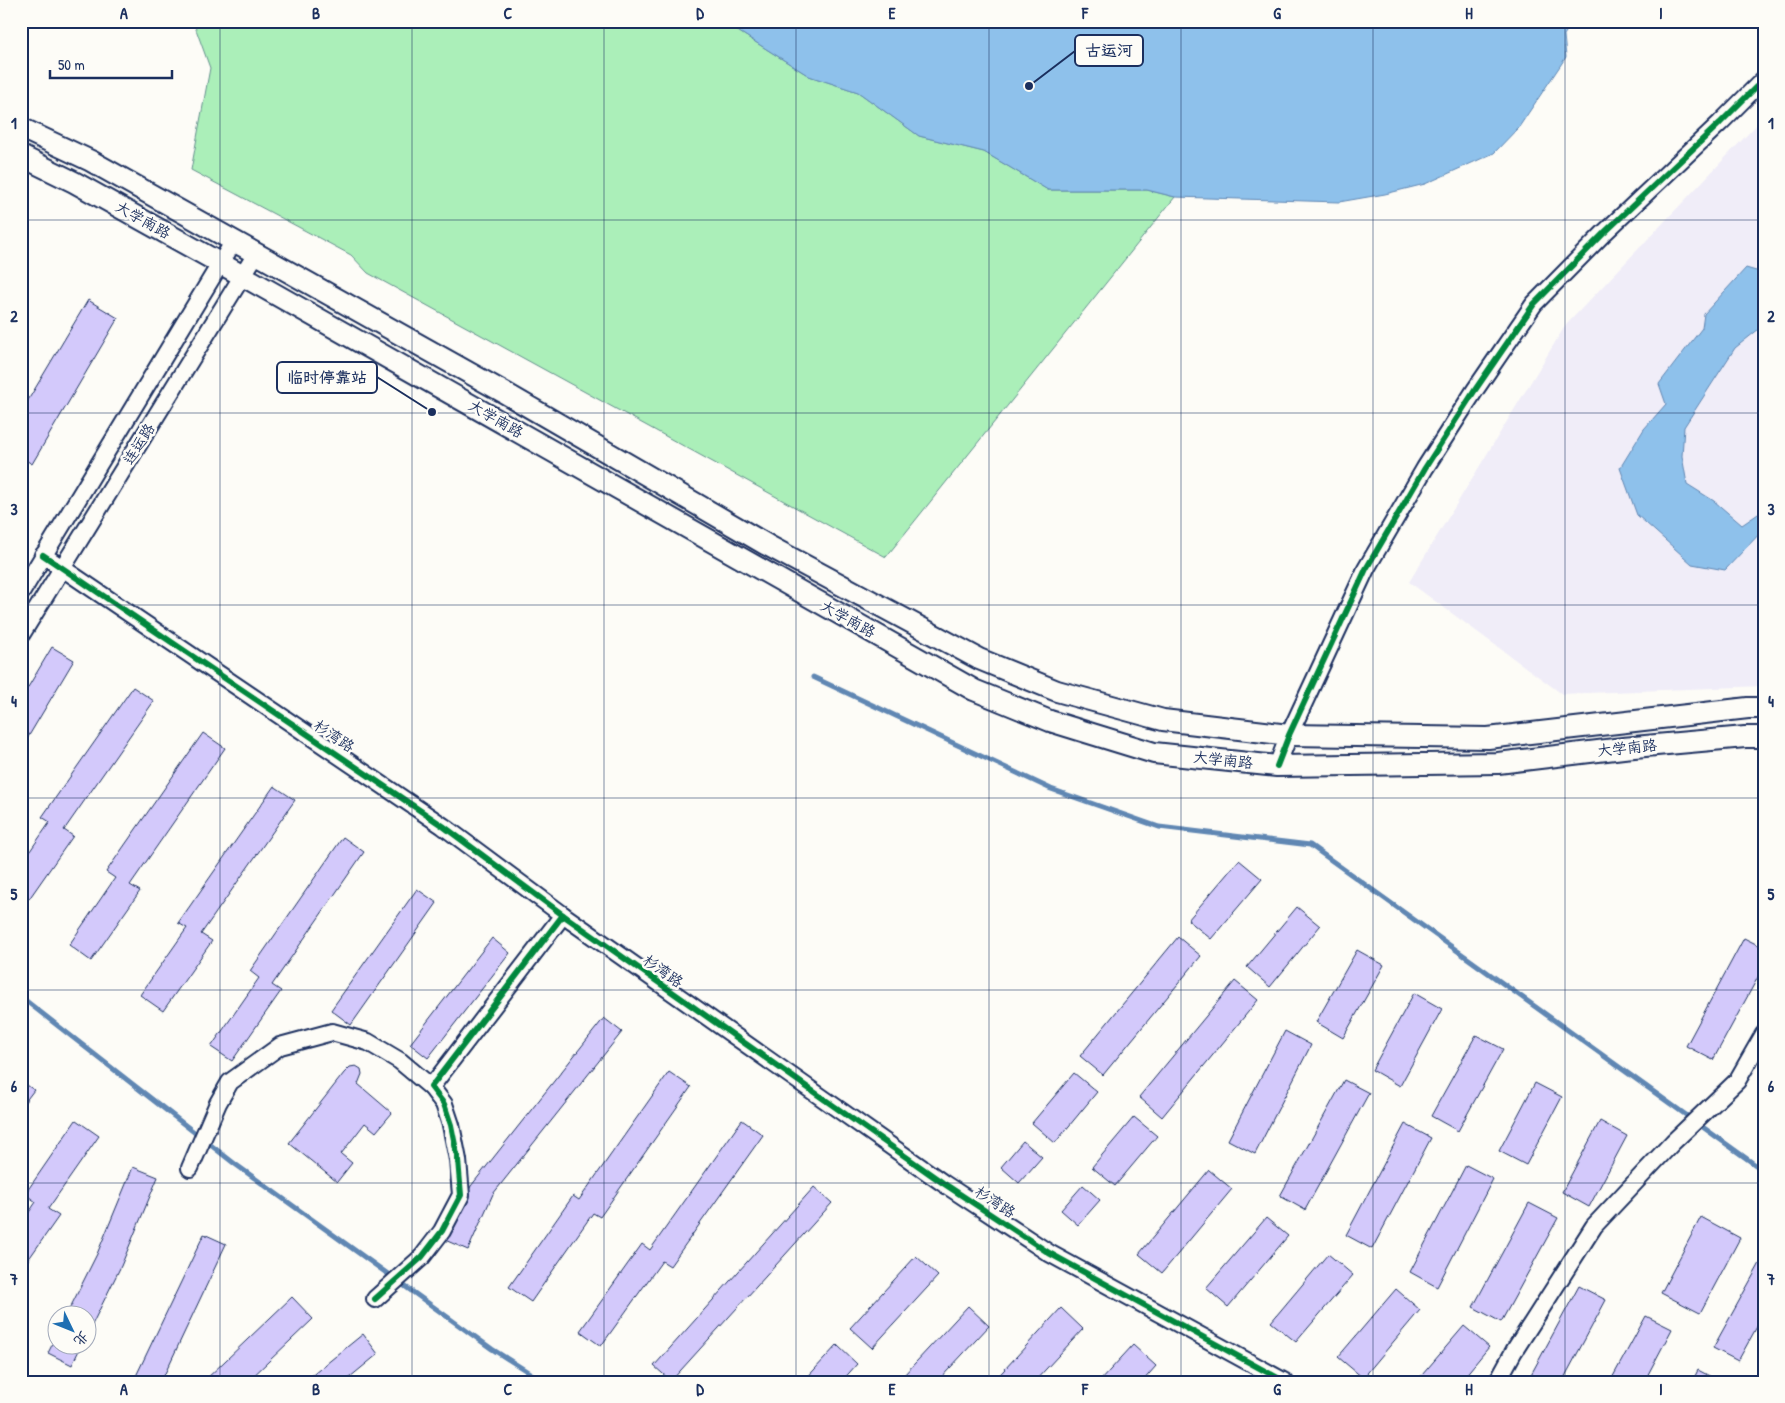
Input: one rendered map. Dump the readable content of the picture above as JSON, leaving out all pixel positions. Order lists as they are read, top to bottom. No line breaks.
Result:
{"streets":{"main road":["大学南路"],"street":["连运路","杉湾路"]},"crossings":[["大学南路","连运路"],["连运路","杉湾路"]],"places":["古运河","临时停靠站"],"scale_bar":"50 m","north":"bottom right","grid":{"columns":["A","B","C","D","E","F","G","H","I"],"rows":["1","2","3","4","5","6","7"]}}
